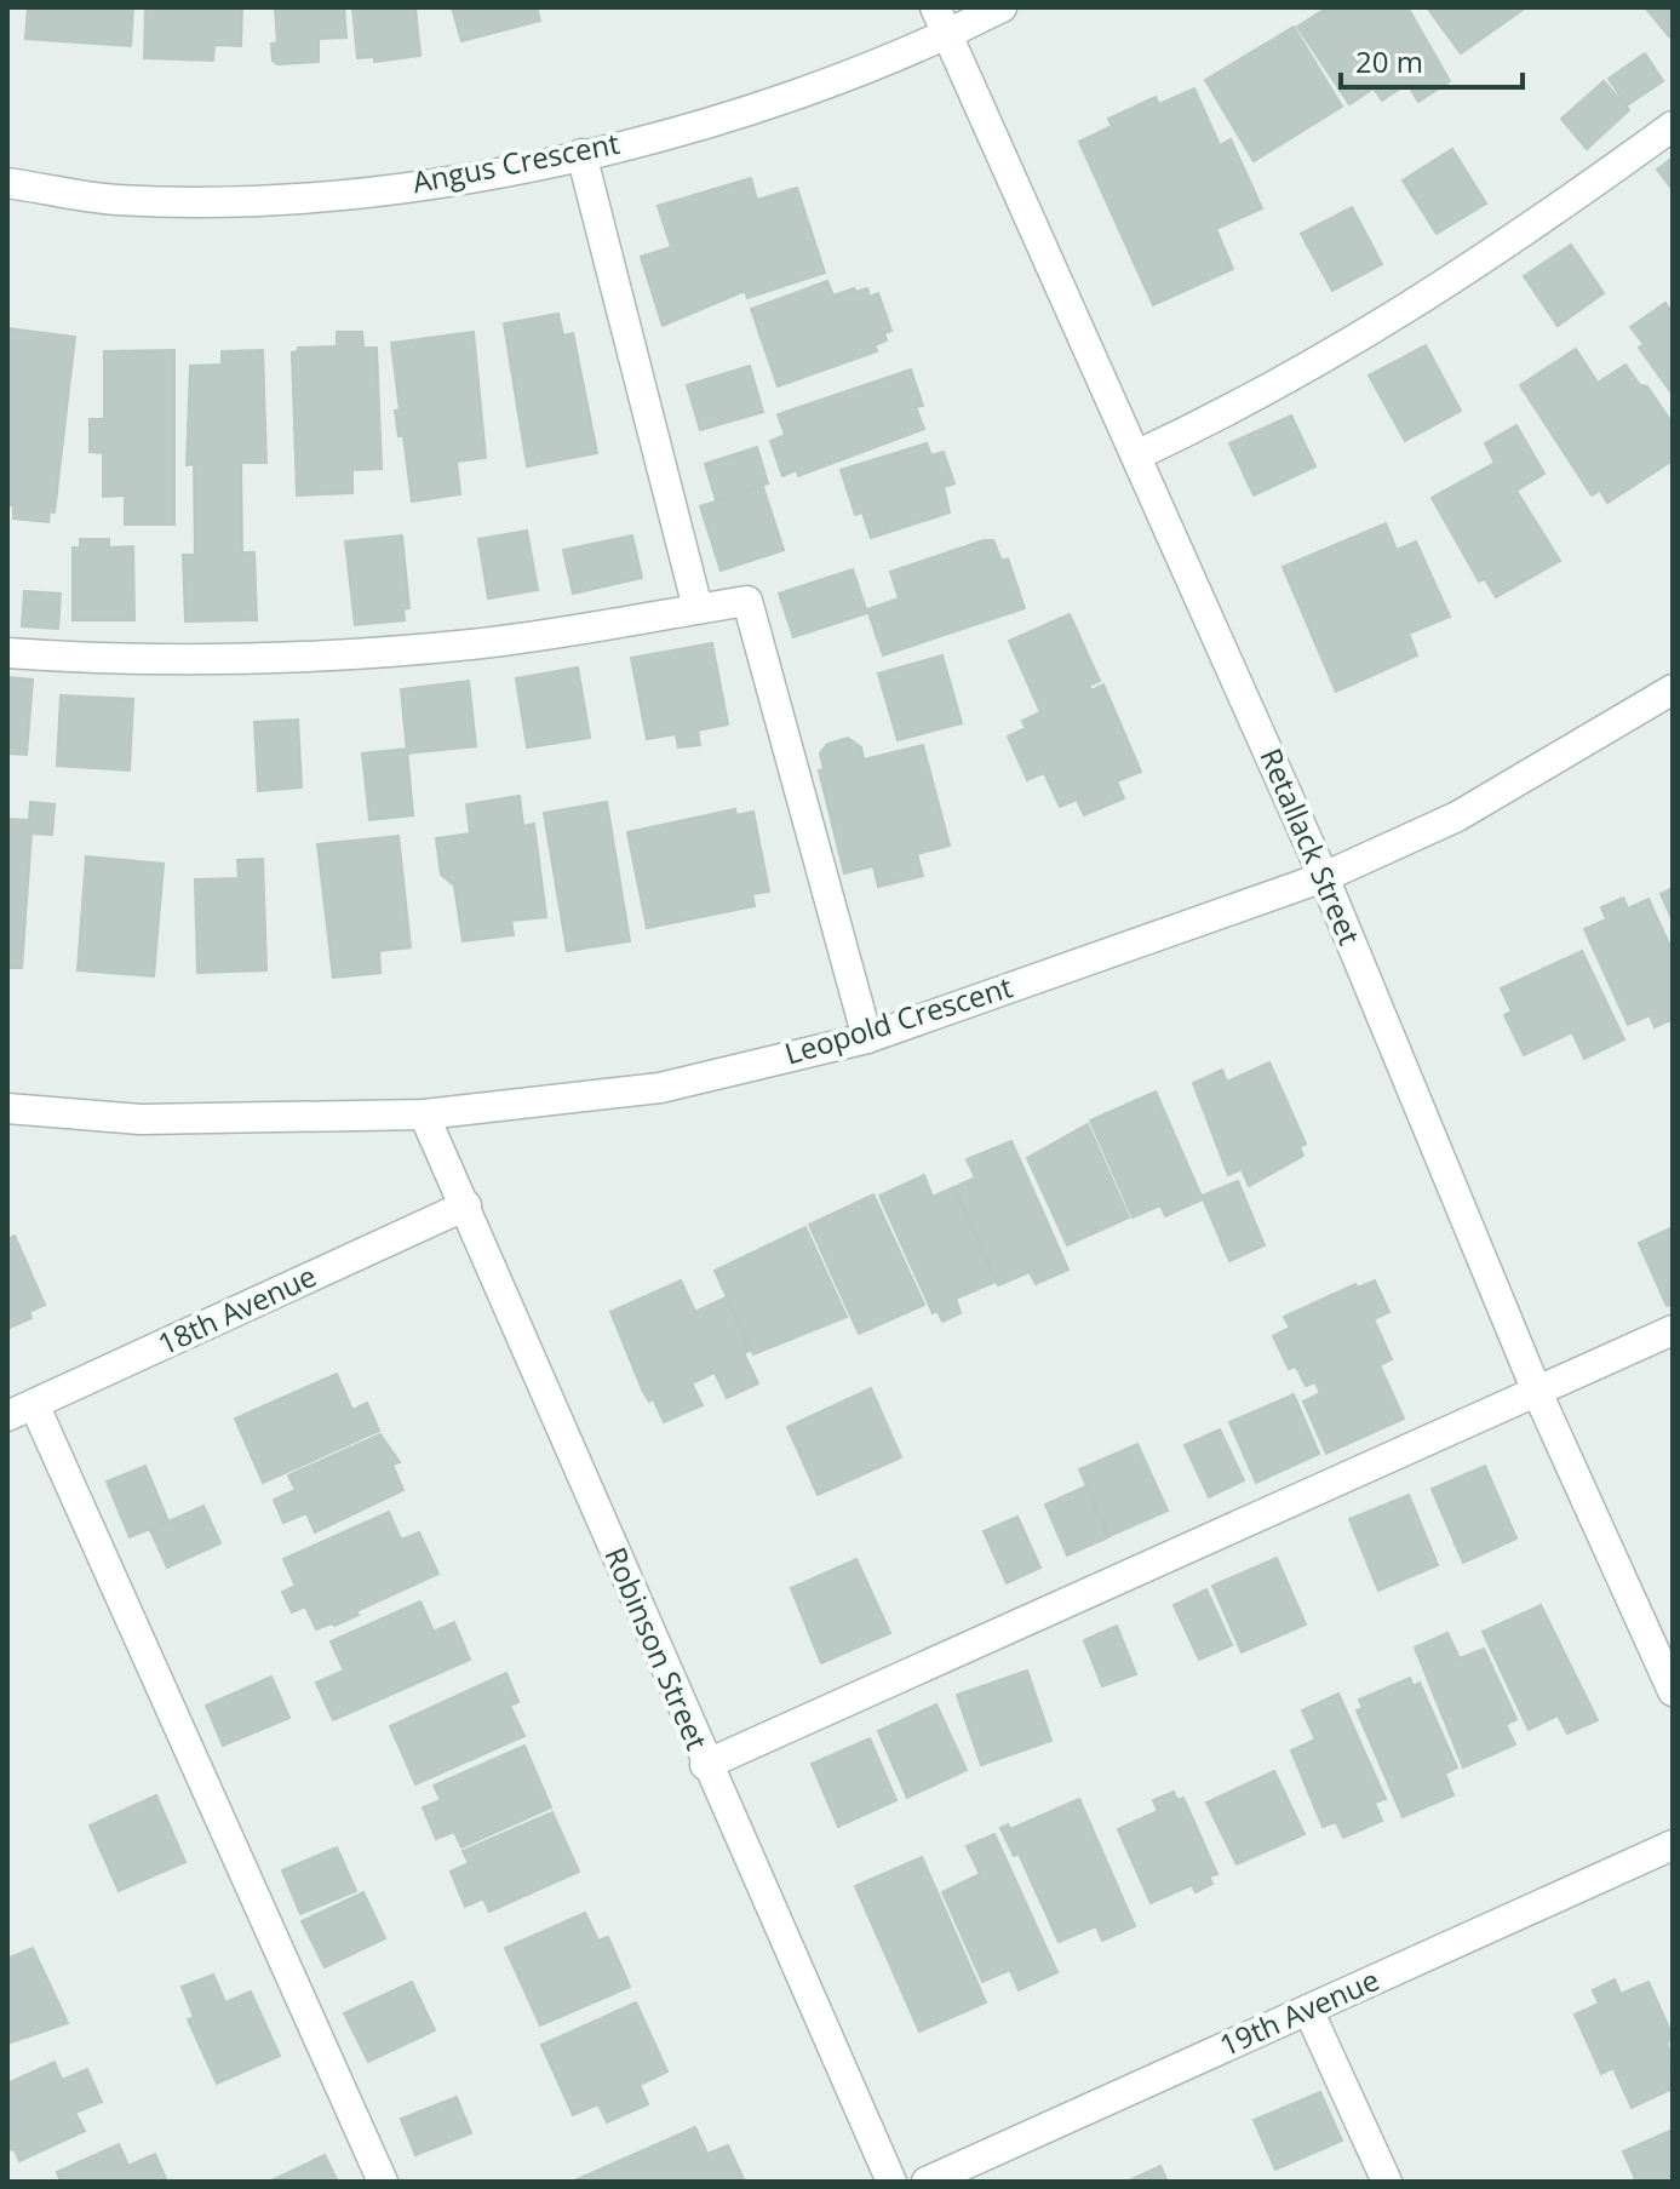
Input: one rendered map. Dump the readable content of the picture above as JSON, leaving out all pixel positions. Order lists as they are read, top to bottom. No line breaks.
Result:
{"streets":{"street":["Angus Crescent","Retallack Street","Leopold Crescent","18th Avenue","Robinson Street","19th Avenue"]},"crossings":[["Angus Crescent","Retallack Street"],["Retallack Street","Leopold Crescent"],["Leopold Crescent","Robinson Street"],["18th Avenue","Robinson Street"]],"scale_bar":"20 m"}
